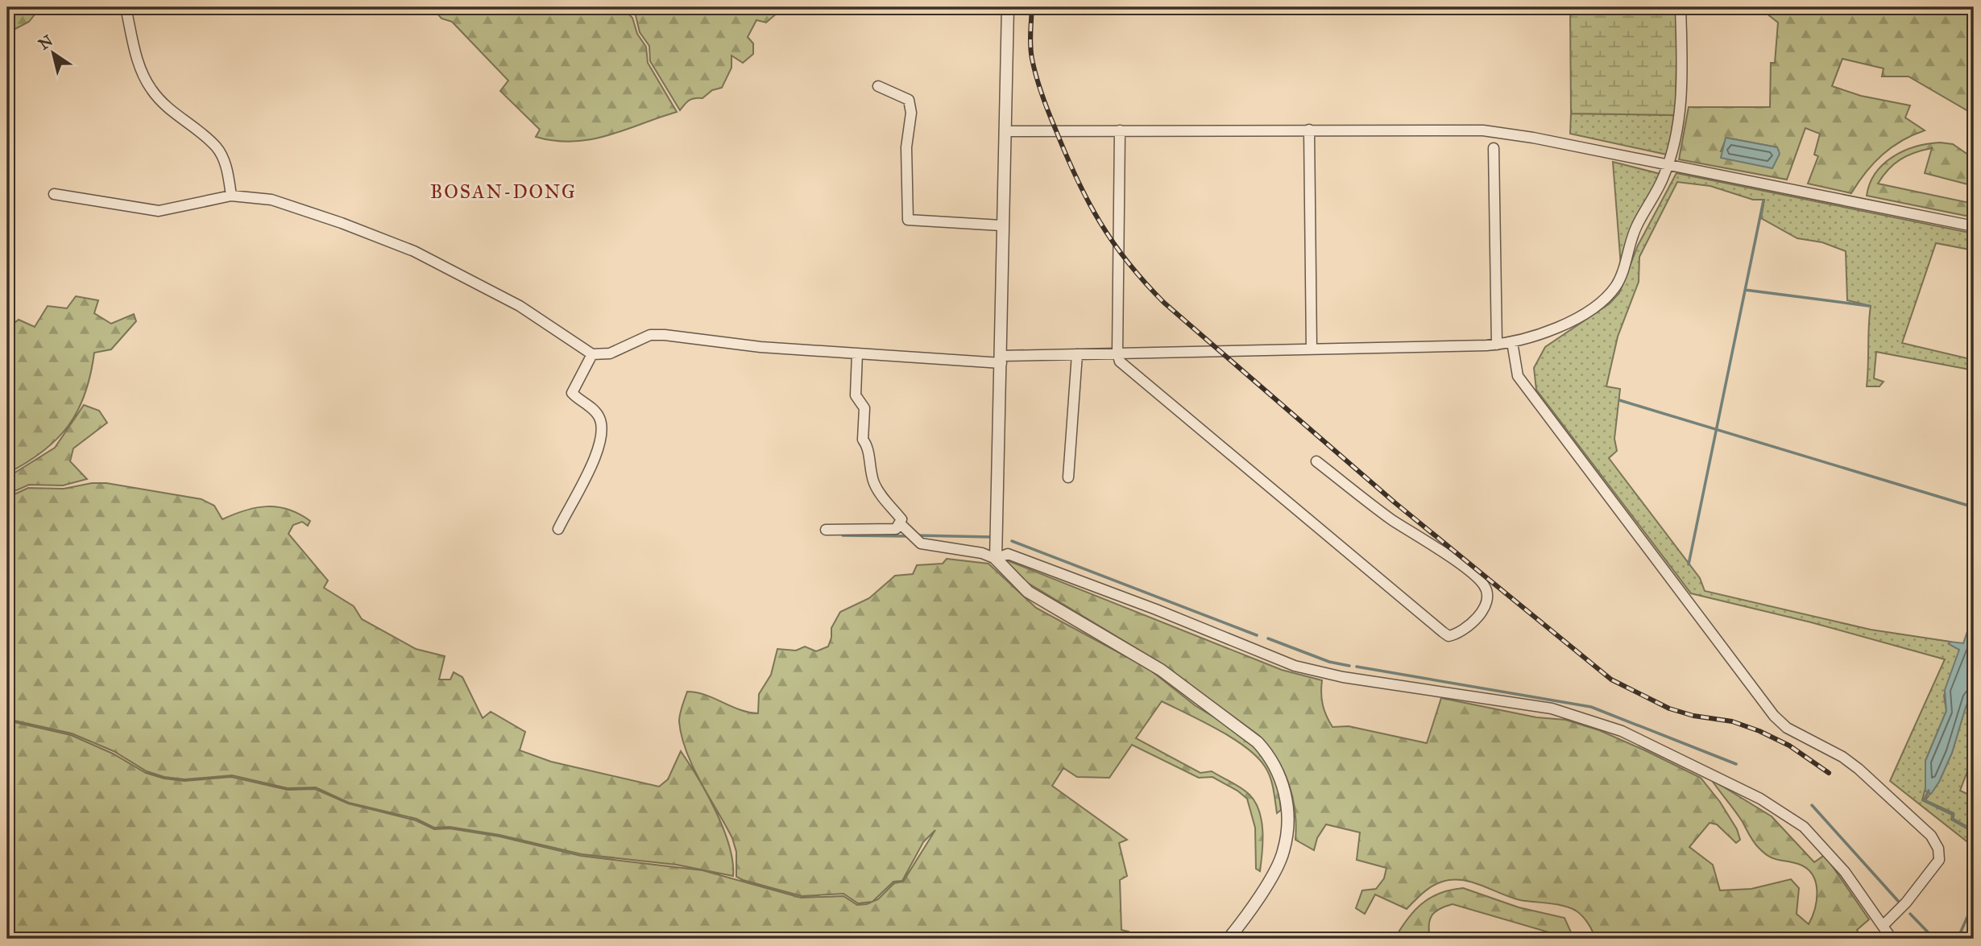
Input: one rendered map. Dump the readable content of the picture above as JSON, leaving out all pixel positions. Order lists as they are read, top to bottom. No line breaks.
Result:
{"districts":["BOSAN-DONG"],"north":"top left"}
